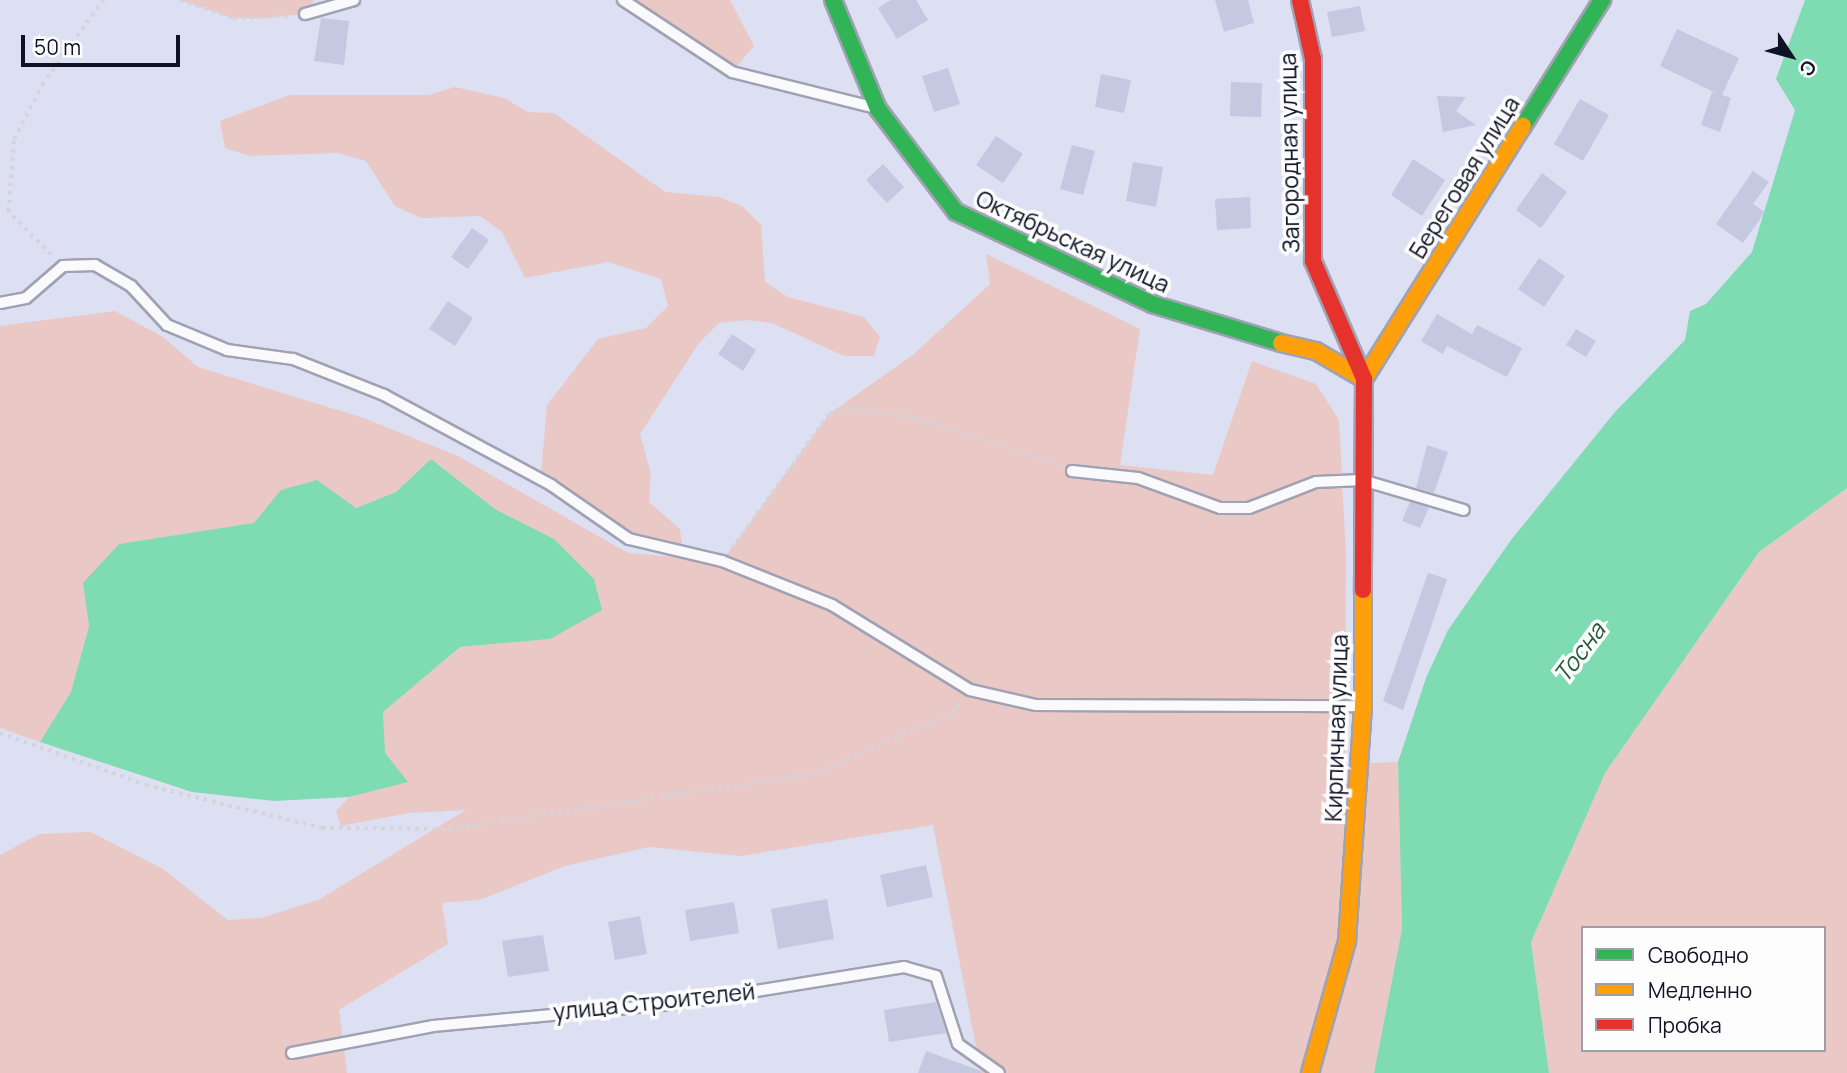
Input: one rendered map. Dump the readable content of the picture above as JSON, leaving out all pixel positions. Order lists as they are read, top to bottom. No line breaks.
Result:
{"streets":{"street":["Загородная улица","Береговая улица","Октябрьская улица","Кирпичная улица"],"lane":["улица Строителей"]},"crossings":[["Загородная улица","Береговая улица"],["Загородная улица","Октябрьская улица"],["Загородная улица","Кирпичная улица"],["Береговая улица","Октябрьская улица"],["Береговая улица","Кирпичная улица"],["Октябрьская улица","Кирпичная улица"]],"water":["Тосна"],"legend":["Свободно","Медленно","Пробка"],"scale_bar":"50 m","north":"bottom right"}
